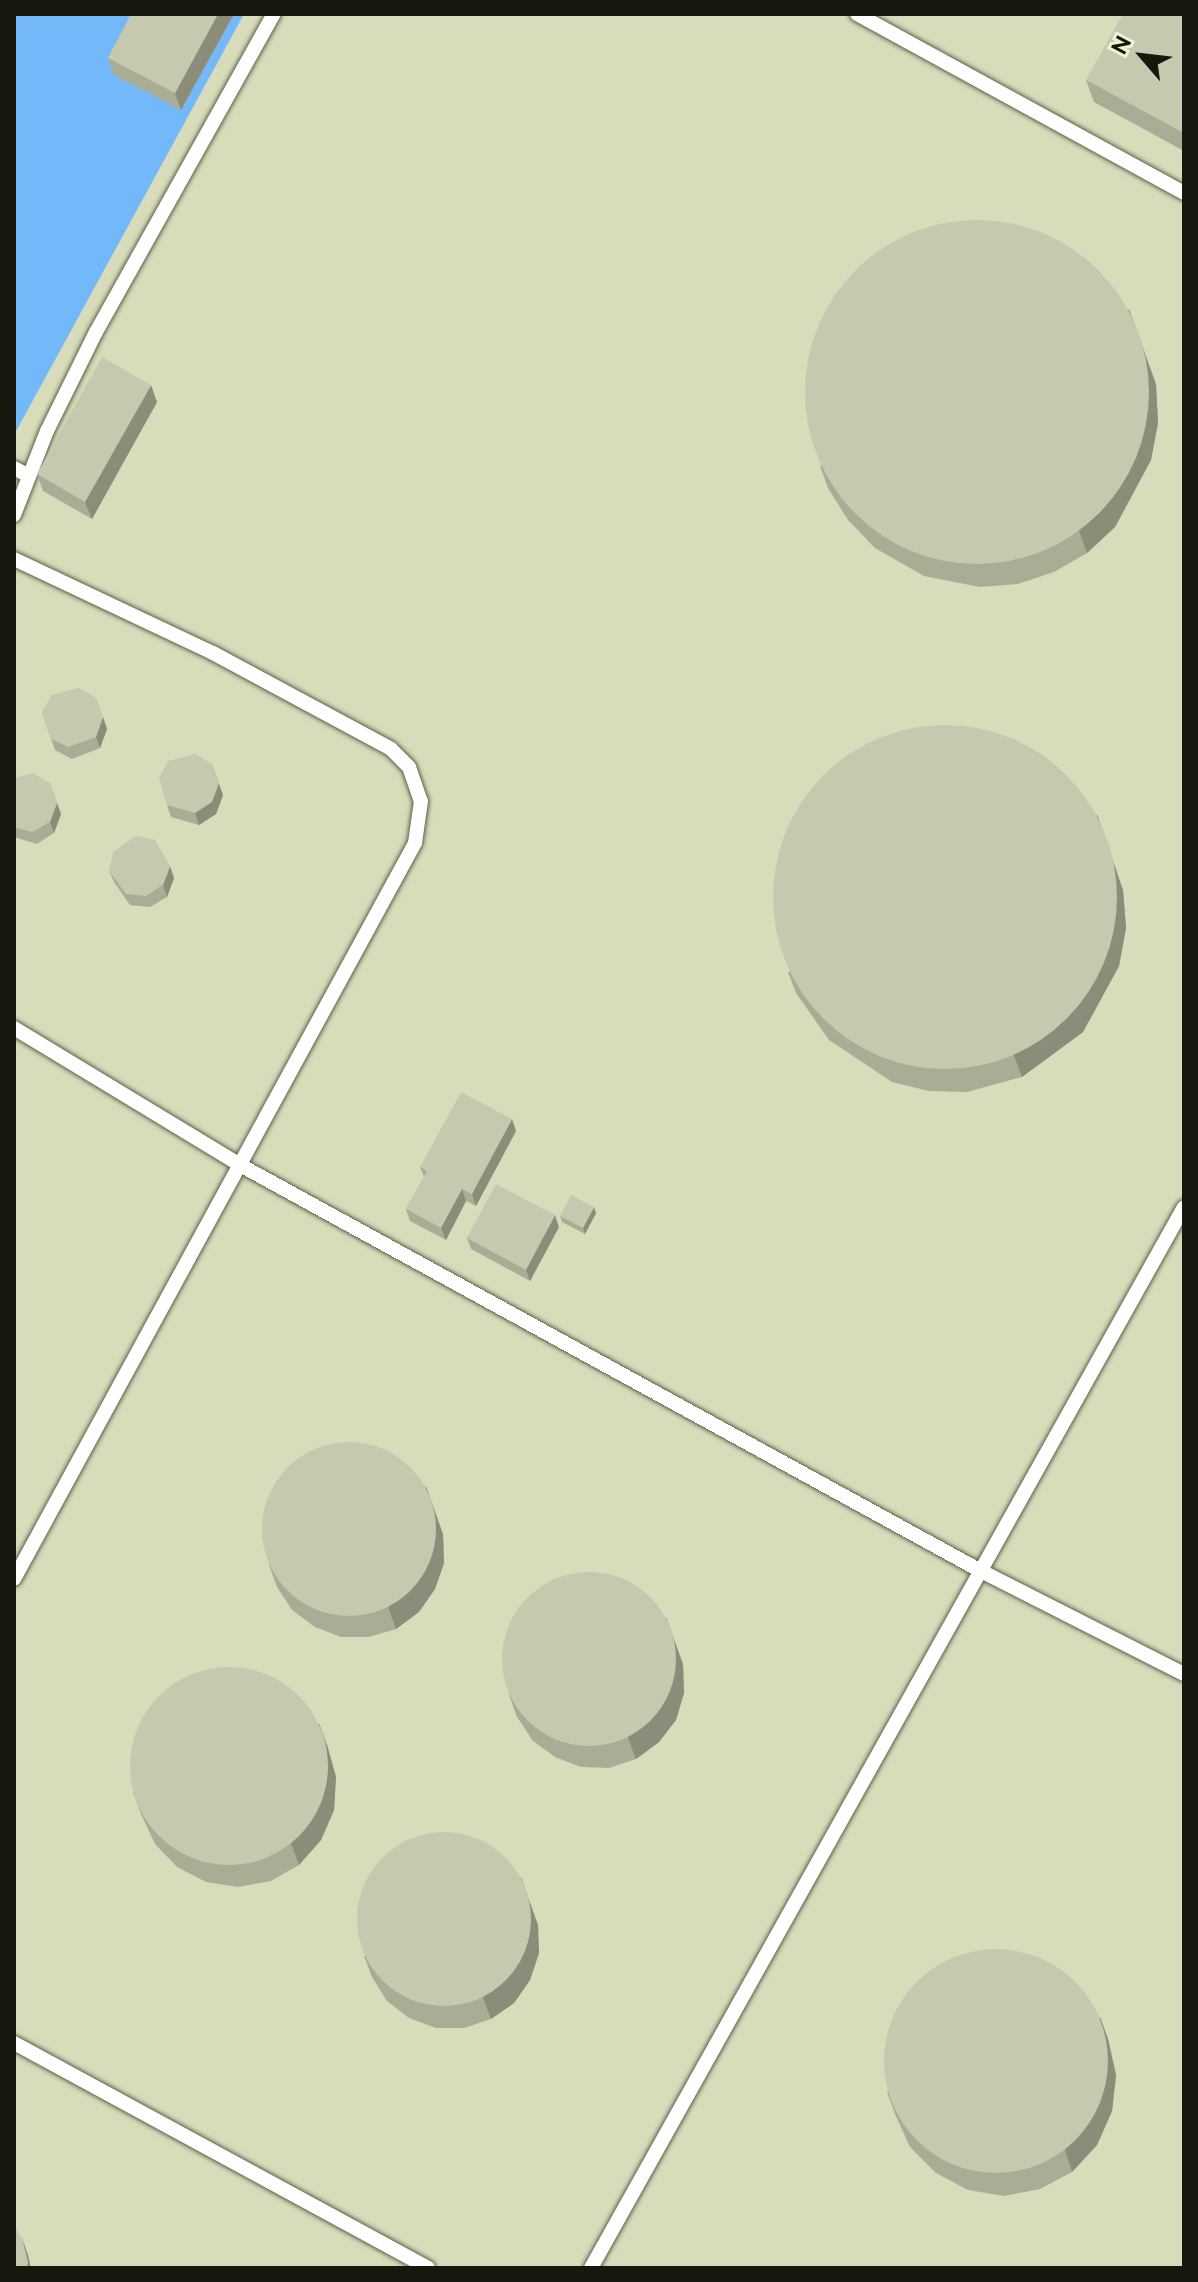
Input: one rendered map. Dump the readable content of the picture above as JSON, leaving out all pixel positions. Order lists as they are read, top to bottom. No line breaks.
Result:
{"north":"top left"}
